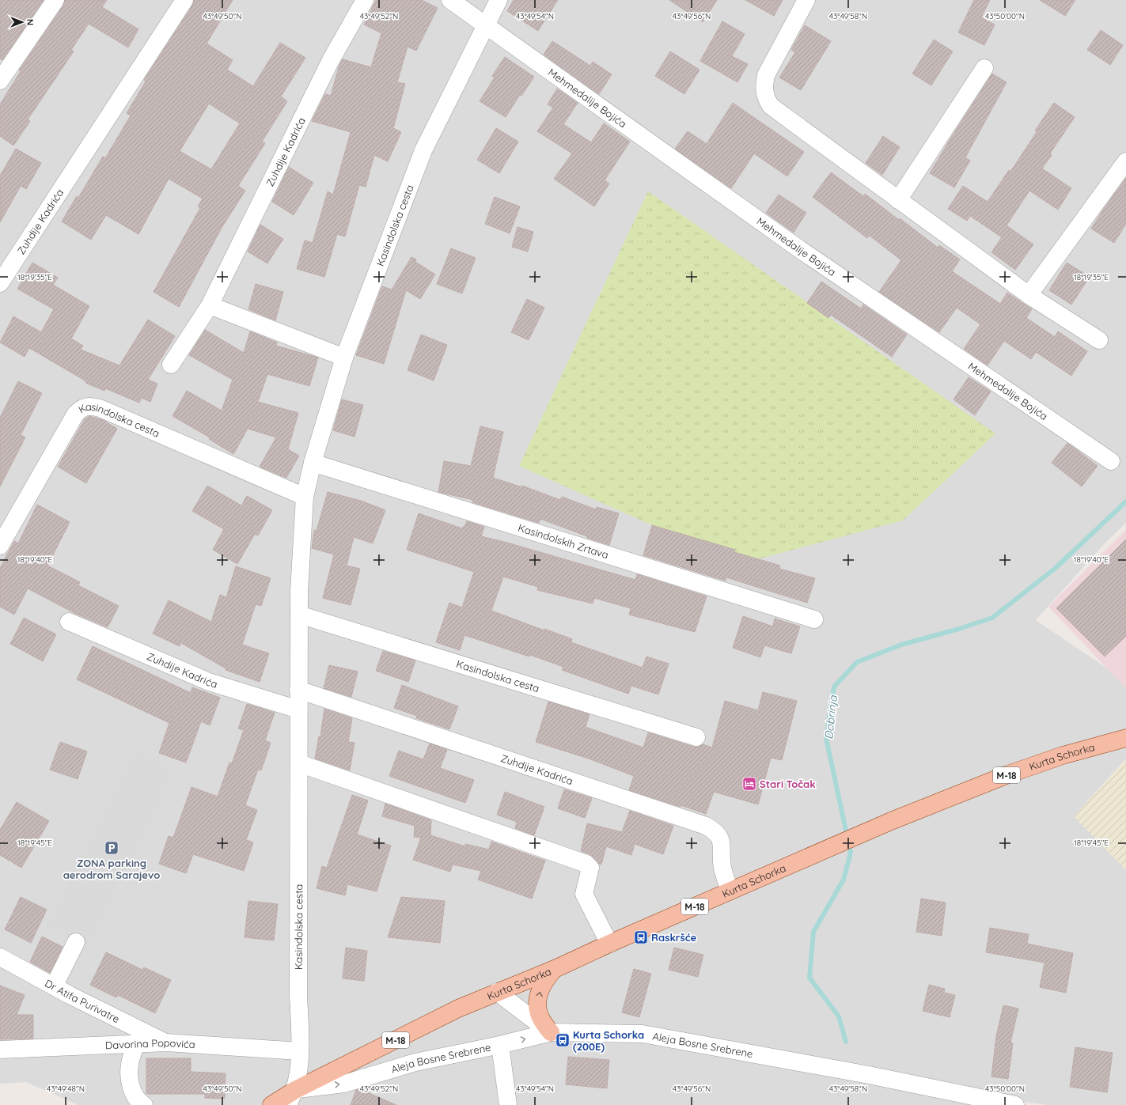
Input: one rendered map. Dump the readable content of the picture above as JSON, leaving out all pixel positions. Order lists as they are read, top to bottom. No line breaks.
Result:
{"streets":{"main road":["Kurta Schorka","M-18"],"street":["Mehmedalije Bojića","Zuhdije Kadrića","Kasindolska cesta","Kasindolskih Zrtava","Dr Atifa Purivatre","Davorina Popovića","Aleja Bosne Srebrene"]},"crossings":[["Mehmedalije Bojića","Kasindolska cesta"],["Zuhdije Kadrića","Kasindolska cesta"],["Zuhdije Kadrića","Kurta Schorka"],["Kasindolska cesta","Kasindolskih Zrtava"],["Kasindolska cesta","Kurta Schorka"],["Kasindolska cesta","Davorina Popovića"],["Kasindolska cesta","Aleja Bosne Srebrene"],["Kurta Schorka","Aleja Bosne Srebrene"],["Dr Atifa Purivatre","Davorina Popovića"]],"one_way":["Aleja Bosne Srebrene"],"water":["Dobrinja"],"places":{"hotel":["Stari Točak"],"parking":["ZONA parking aerodrom Sarajevo"],"bus stop":["Raskršće","Kurta Schorka (200E)"]},"north":"right","coordinates":["43°49'50\"N","43°49'52\"N","43°49'54\"N","43°49'56\"N","43°49'58\"N","43°50'00\"N","18°19'35\"E","18°19'40\"E","18°19'45\"E","43°49'48\"N"]}
